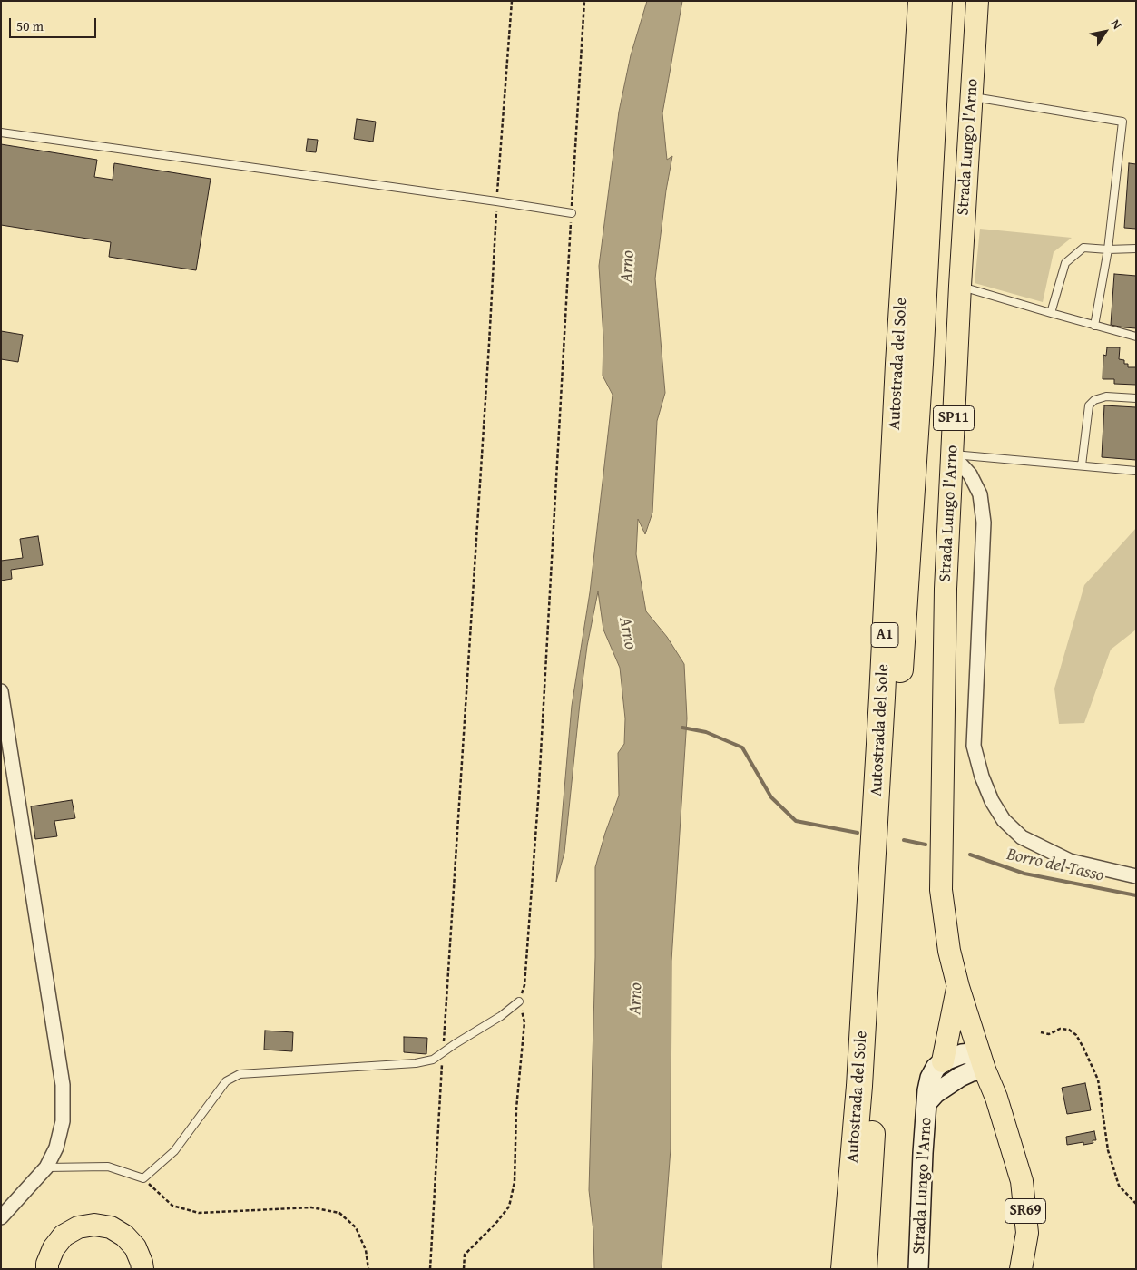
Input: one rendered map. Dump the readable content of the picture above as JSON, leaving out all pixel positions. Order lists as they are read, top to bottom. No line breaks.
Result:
{"streets":{"highway":["Autostrada del Sole","A1"],"main road":["Strada Lungo l'Arno","SP11","SR69"]},"water":["Arno","Borro del Tasso"],"scale_bar":"50 m","north":"top right"}
